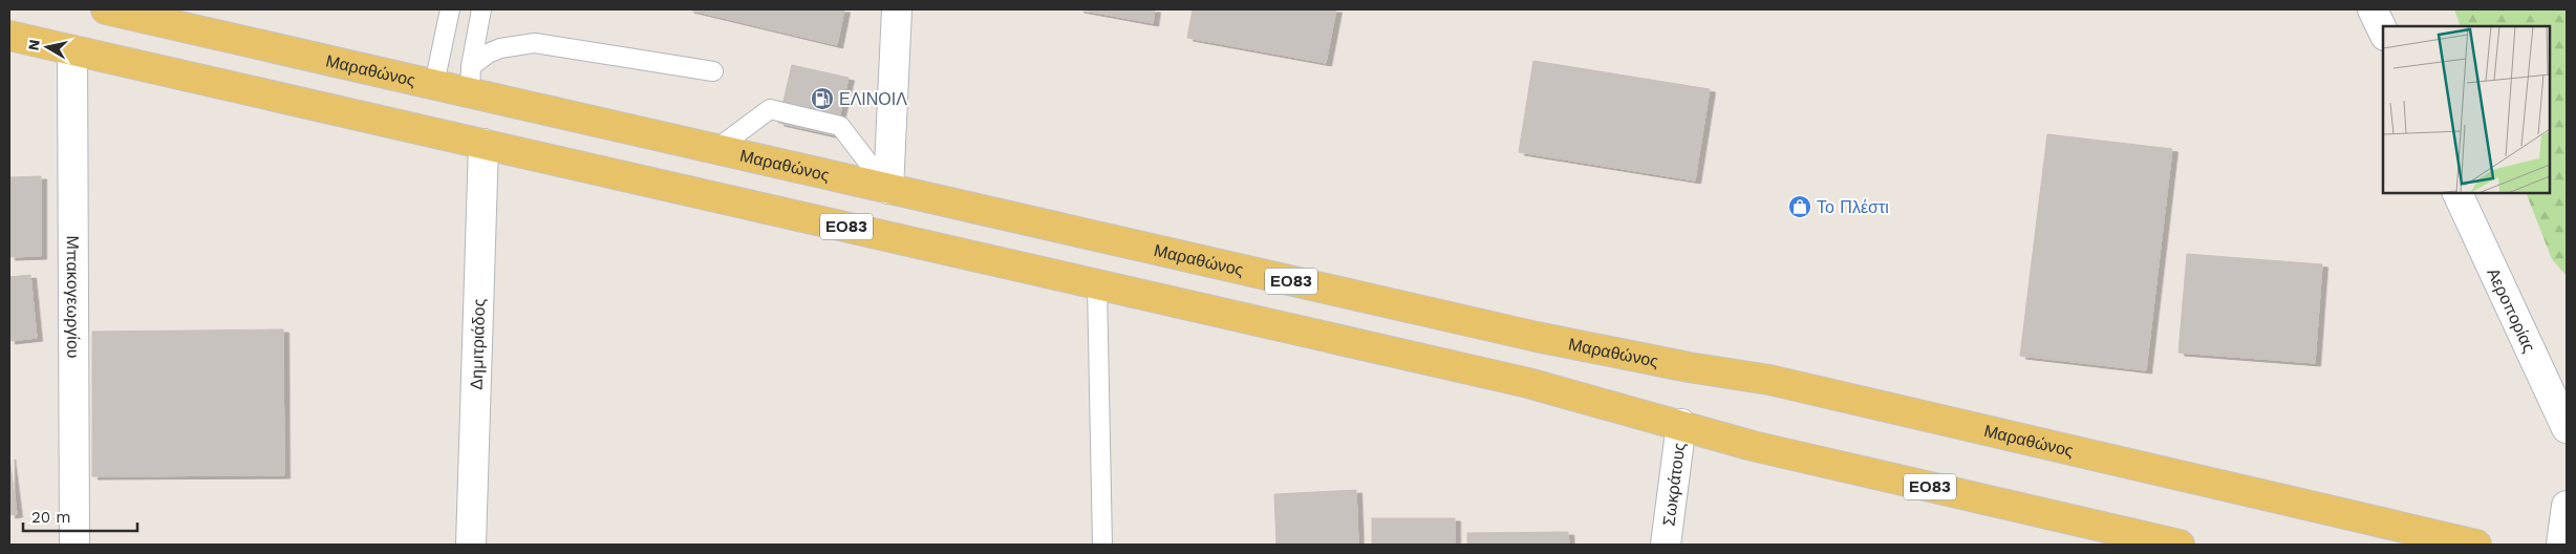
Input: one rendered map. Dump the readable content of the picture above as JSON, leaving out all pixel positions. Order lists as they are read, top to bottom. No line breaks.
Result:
{"streets":{"main road":["Μαραθώνος","ΕΟ83"],"street":["Μπακογεωργίου","Αεροπορίας","Δημιτριάδος","Σωκράτους"]},"crossings":[["ΕΟ83","Μπακογεωργίου"],["ΕΟ83","Δημιτριάδος"],["ΕΟ83","Σωκράτους"]],"places":{"fuel station":["ΕΛΙΝΟΙΛ"],"shop":["Το Πλέστι"]},"scale_bar":"20 m","north":"left"}
